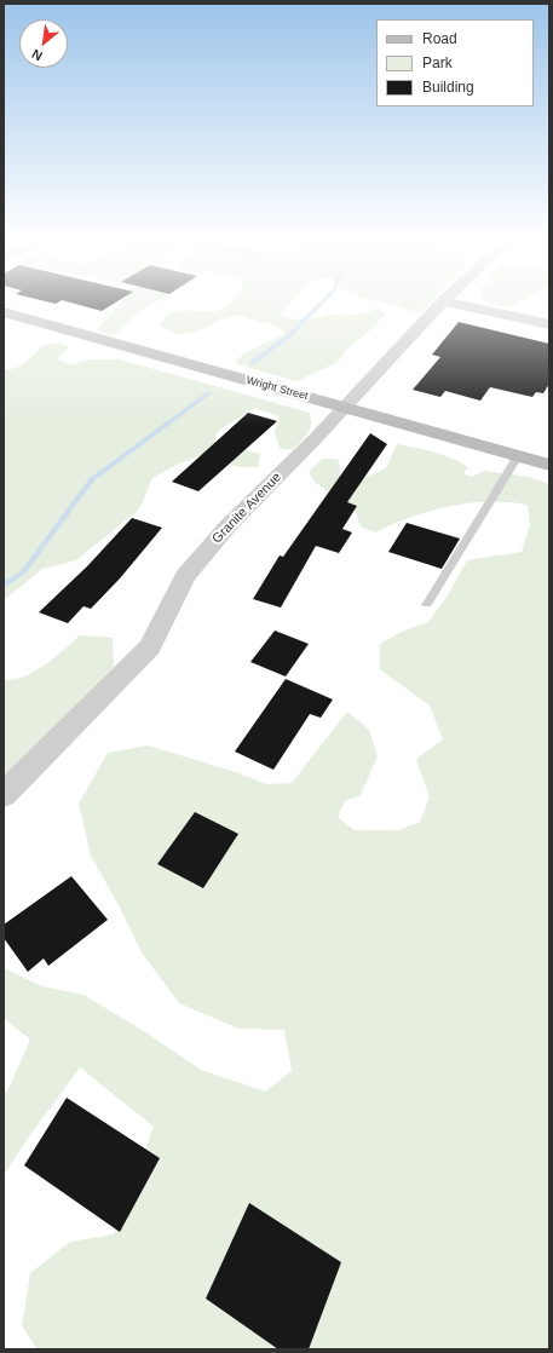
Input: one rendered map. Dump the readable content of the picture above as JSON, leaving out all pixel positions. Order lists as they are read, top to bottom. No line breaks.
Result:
{"streets":{"main road":["Wright Street"],"street":["Granite Avenue"]},"crossings":[["Wright Street","Granite Avenue"]],"legend":["Road","Park","Building"],"north":"bottom left"}
